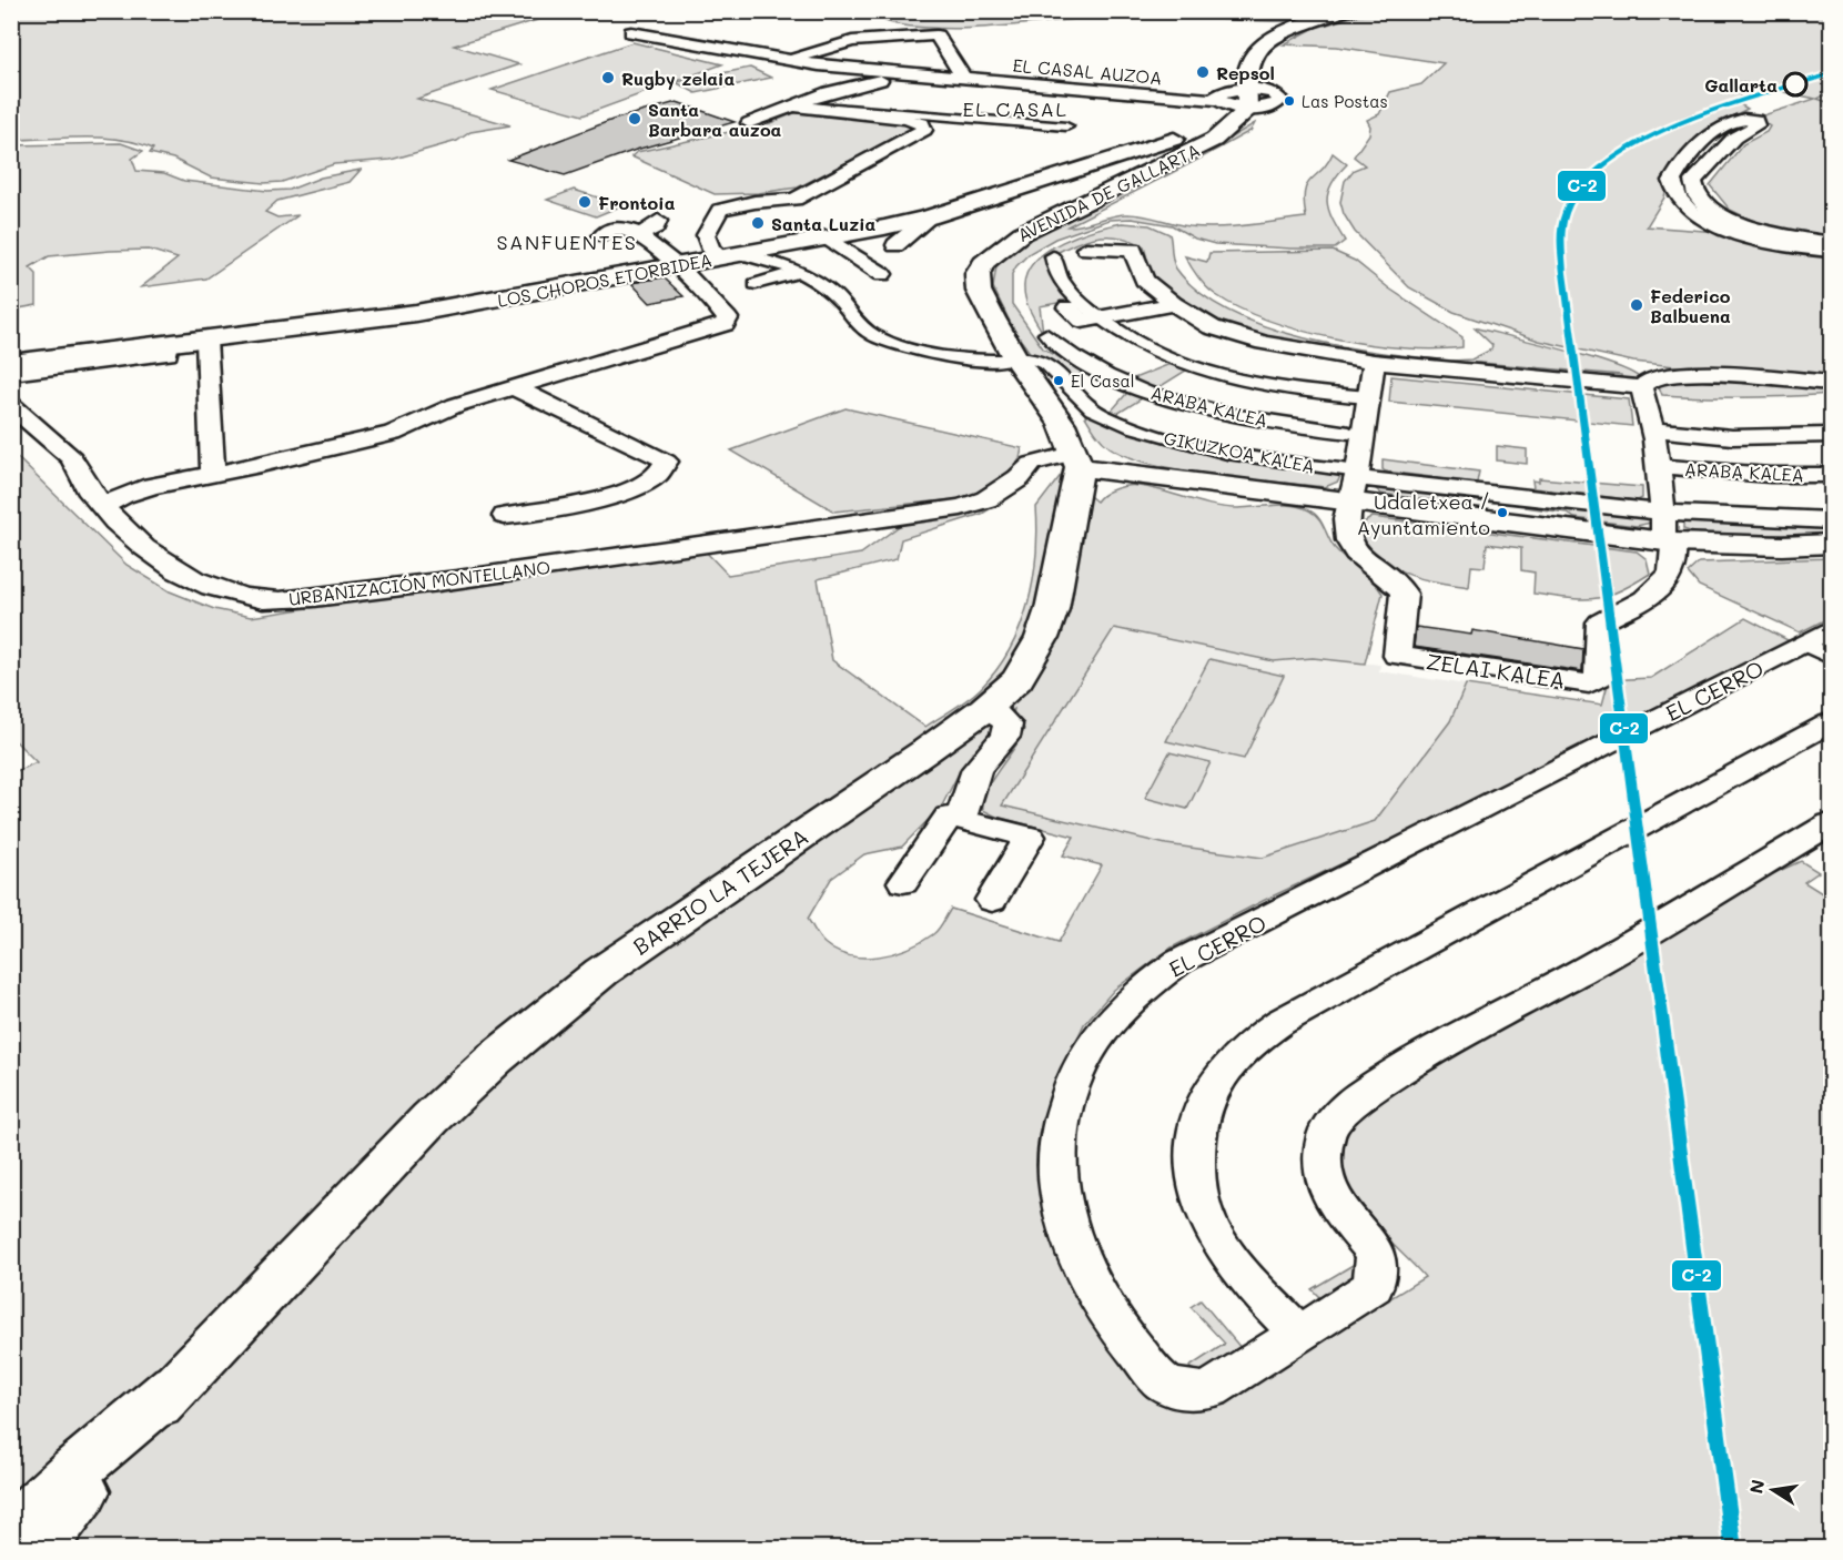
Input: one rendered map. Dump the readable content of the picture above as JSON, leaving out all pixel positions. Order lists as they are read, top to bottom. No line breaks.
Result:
{"streets":{"main road":["AVENIDA DE GALLARTA","LOS CHOPOS ETORBIDEA","BARRIO LA TEJERA"],"street":["EL CASAL AUZOA","ARABA KALEA","GIKUZKOA KALEA","URBANIZACIÓN MONTELLANO","ZELAI KALEA","EL CERRO"]},"crossings":[["EL CASAL AUZOA","AVENIDA DE GALLARTA"],["EL CASAL AUZOA","LOS CHOPOS ETORBIDEA"],["AVENIDA DE GALLARTA","LOS CHOPOS ETORBIDEA"],["AVENIDA DE GALLARTA","URBANIZACIÓN MONTELLANO"],["AVENIDA DE GALLARTA","BARRIO LA TEJERA"],["ARABA KALEA","ZELAI KALEA"],["GIKUZKOA KALEA","ZELAI KALEA"],["URBANIZACIÓN MONTELLANO","BARRIO LA TEJERA"]],"districts":["EL CASAL","SANFUENTES"],"places":["Repsol","Rugby zelaia","Gallarta","Las Postas","Santa Barbara auzoa","Frontoia","Santa Luzia","Federico Balbuena","El Casal","Udaletxea / Ayuntamiento"],"lines":["transit line C-2"],"north":"left"}
